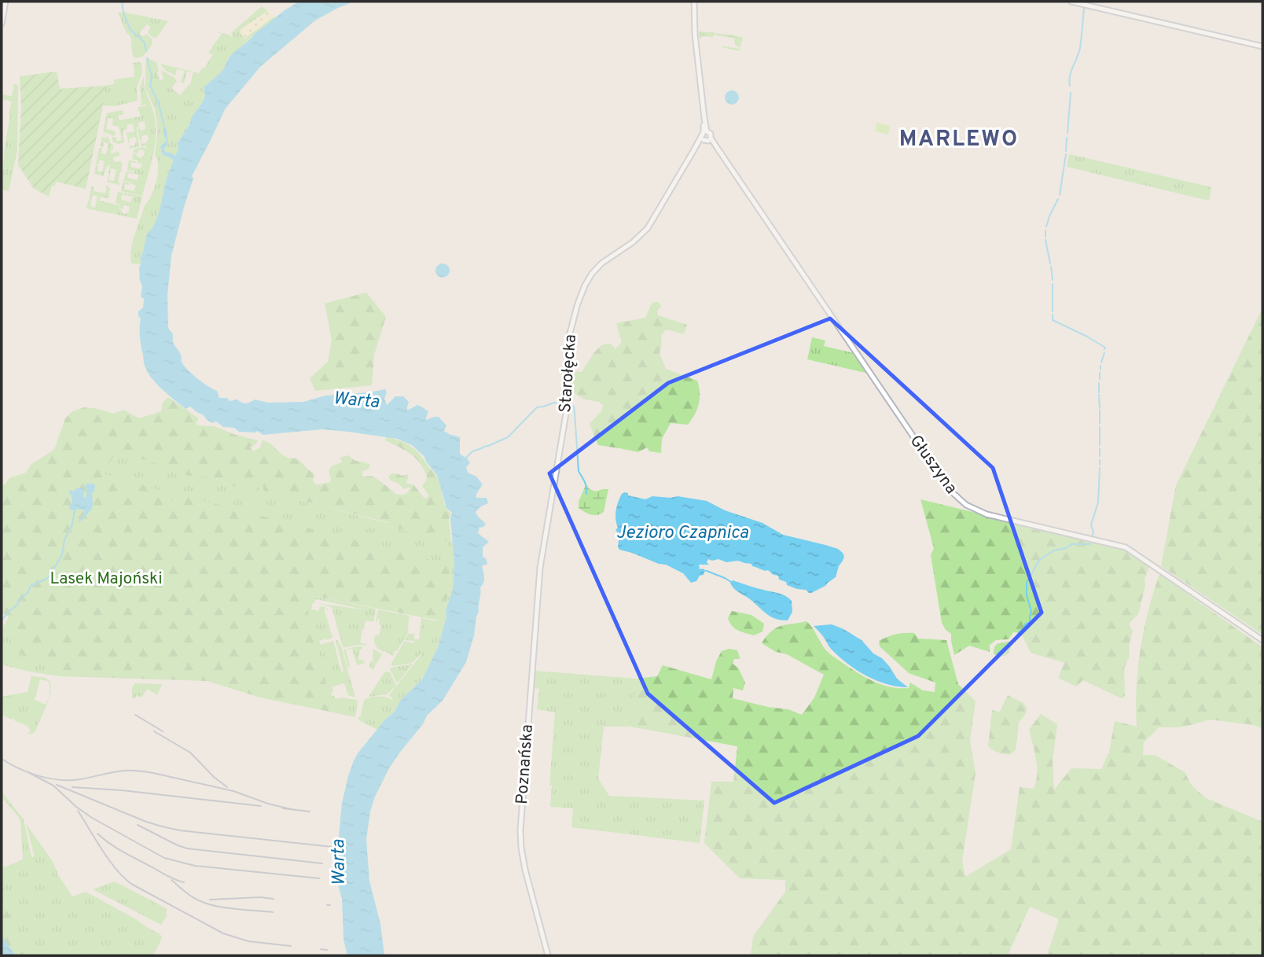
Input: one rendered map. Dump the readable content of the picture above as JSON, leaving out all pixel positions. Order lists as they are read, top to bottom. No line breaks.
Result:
{"streets":{"street":["Starołęcka","Głuszyna","Poznańska"]},"crossings":[["Starołęcka","Głuszyna"],["Starołęcka","Poznańska"]],"districts":["MARLEWO"],"water":["Warta","Jezioro Czapnica"],"parks":["Lasek Majoński"]}
